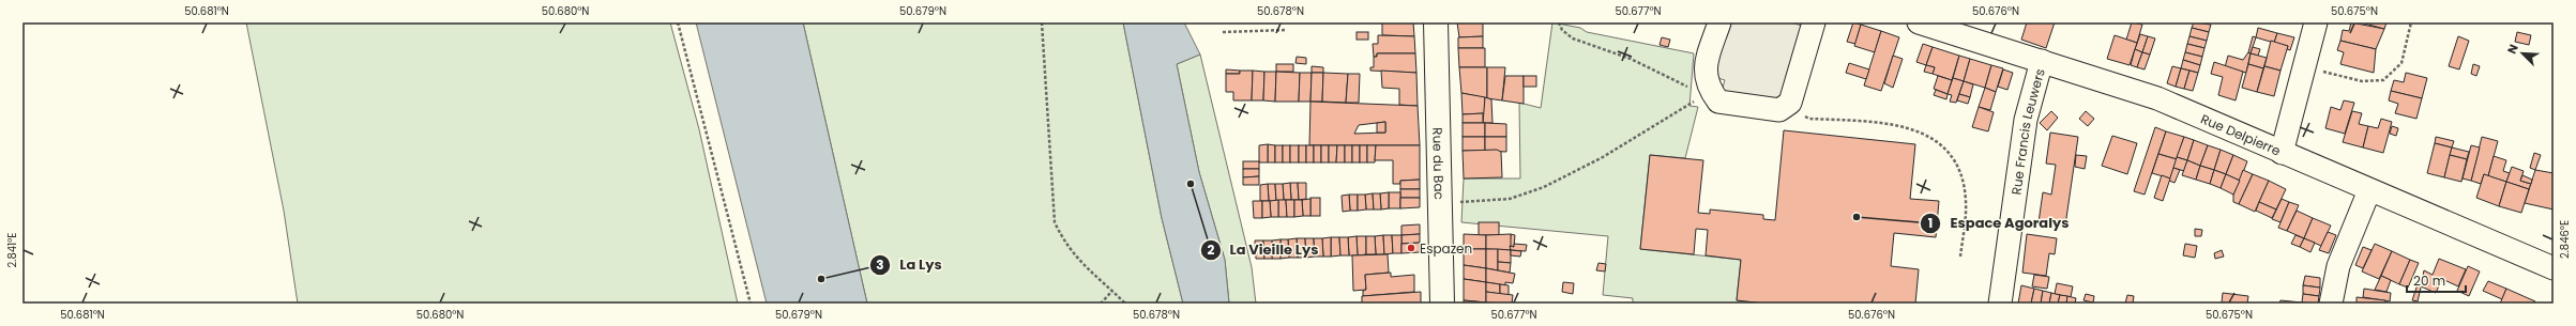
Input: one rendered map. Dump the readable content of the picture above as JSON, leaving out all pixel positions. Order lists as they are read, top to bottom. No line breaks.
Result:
{"streets":{"main road":["Rue du Bac"],"street":["Rue Francis Leuwers","Rue Delpierre"]},"crossings":[["Rue Francis Leuwers","Rue Delpierre"]],"places":["La Vieille Lys","Espace Agoralys","Espazen","La Lys"],"scale_bar":"20 m","north":"top left","coordinates":["50.681°N","50.680°N","50.679°N","50.678°N","50.677°N","50.676°N","50.675°N","2.846°E","2.841°E"]}
